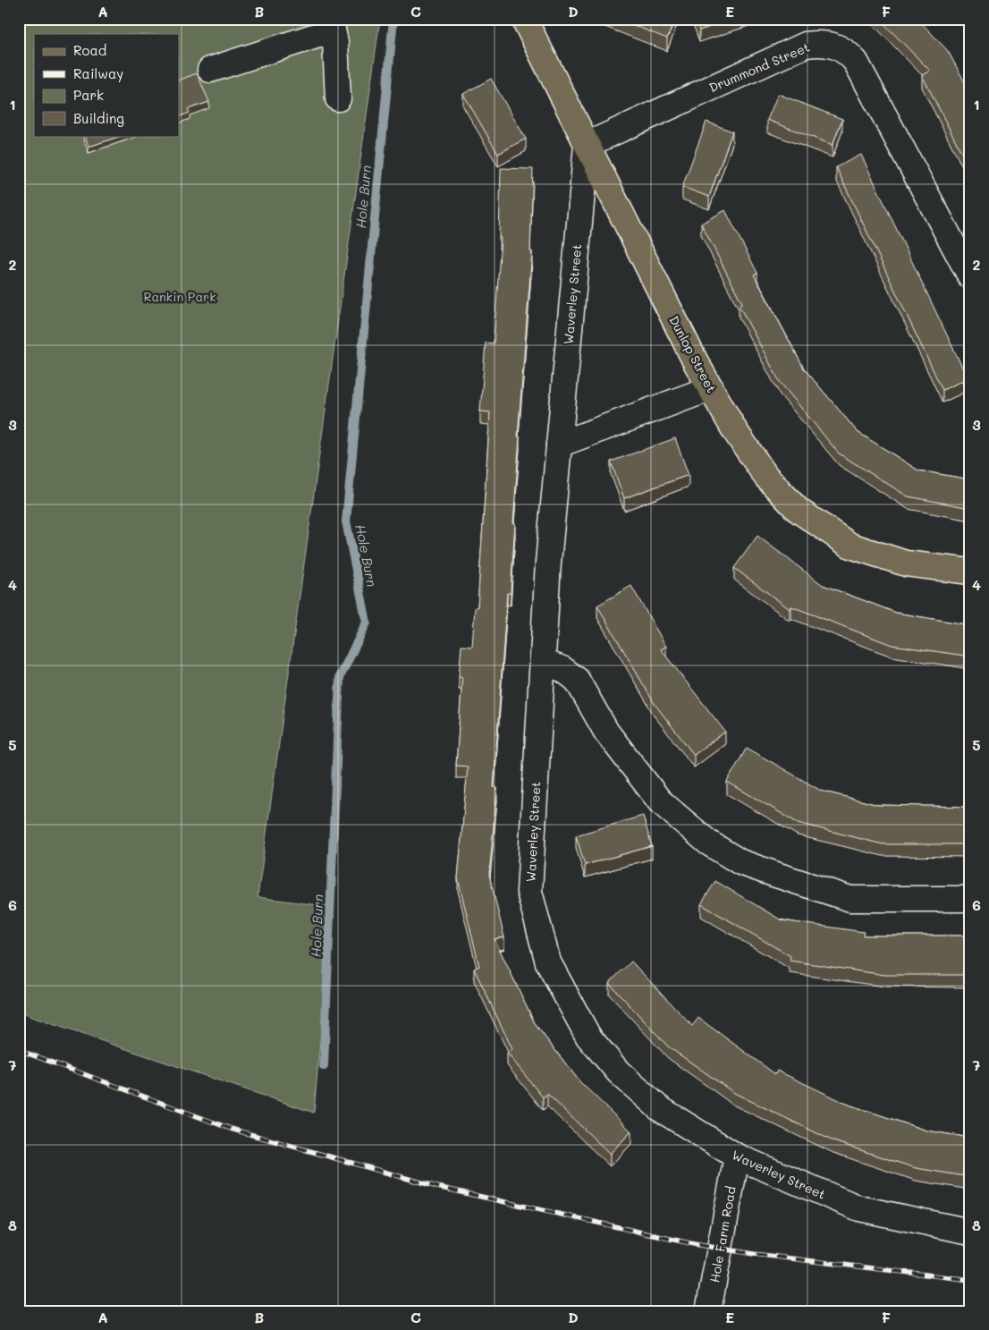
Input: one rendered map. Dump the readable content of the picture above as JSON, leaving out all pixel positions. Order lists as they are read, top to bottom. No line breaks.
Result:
{"streets":{"main road":["Dunlop Street"],"street":["Drummond Street","Waverley Street","Hole Farm Road"]},"crossings":[["Drummond Street","Waverley Street"],["Drummond Street","Dunlop Street"],["Waverley Street","Dunlop Street"],["Waverley Street","Hole Farm Road"]],"water":["Hole Burn"],"parks":["Rankin Park"],"legend":["Road","Railway","Park","Building"],"grid":{"columns":["A","B","C","D","E","F"],"rows":["1","2","3","4","5","6","7","8"]}}
